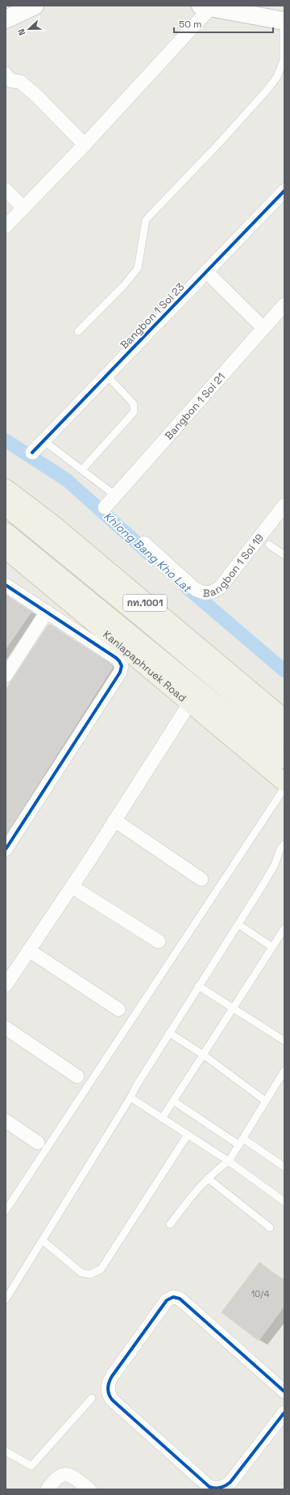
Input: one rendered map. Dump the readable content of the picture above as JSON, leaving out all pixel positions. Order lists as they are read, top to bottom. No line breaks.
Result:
{"streets":{"main road":["กท.1001","Kanlapaphruek Road"],"street":["Bangbon 1 Soi 23","Bangbon 1 Soi 21","Bangbon 1 Soi 19"]},"water":["Khlong Bang Kho Lat"],"house_numbers":["10/4"],"scale_bar":"50 m","north":"left"}
